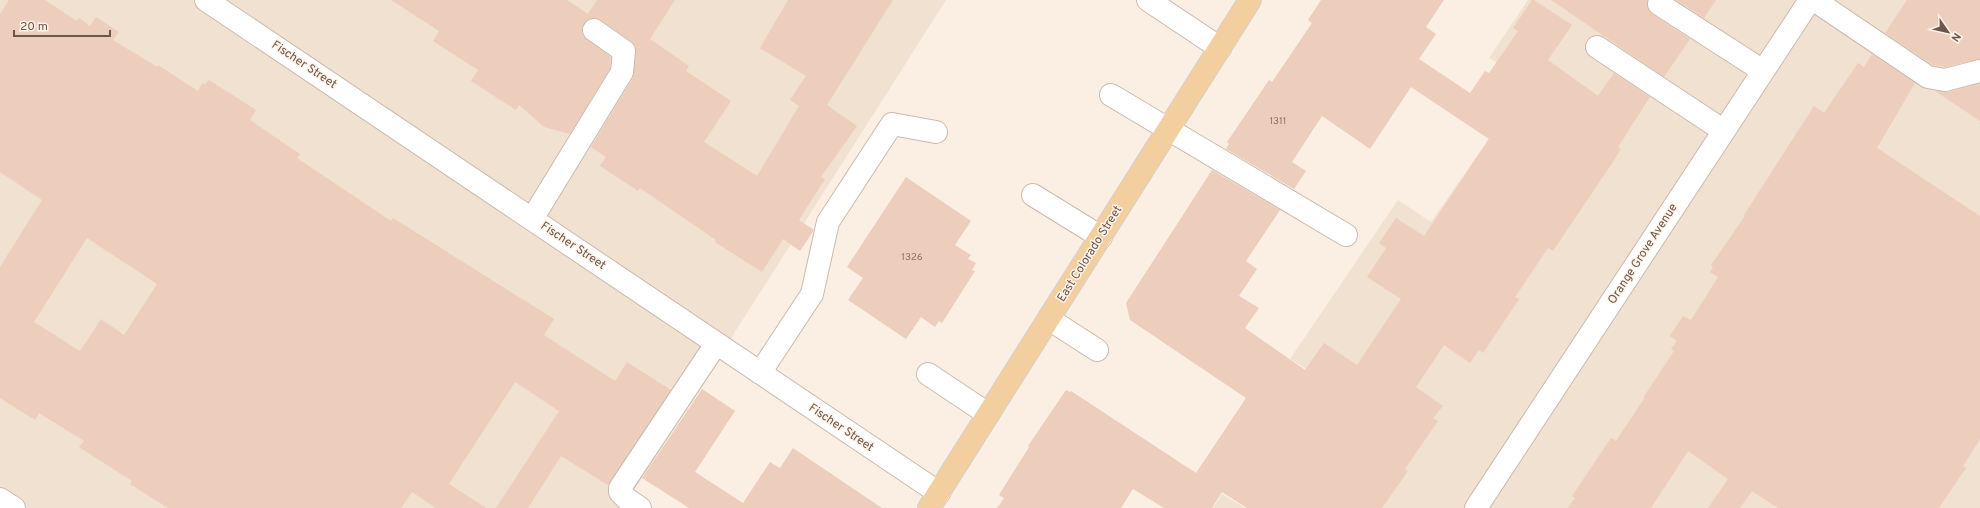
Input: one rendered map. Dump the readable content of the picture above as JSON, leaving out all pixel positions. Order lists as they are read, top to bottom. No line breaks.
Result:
{"streets":{"main road":["East Colorado Street"],"street":["Fischer Street","Orange Grove Avenue"]},"crossings":[["Fischer Street","East Colorado Street"]],"house_numbers":["1311","1326"],"scale_bar":"20 m","north":"bottom right"}
